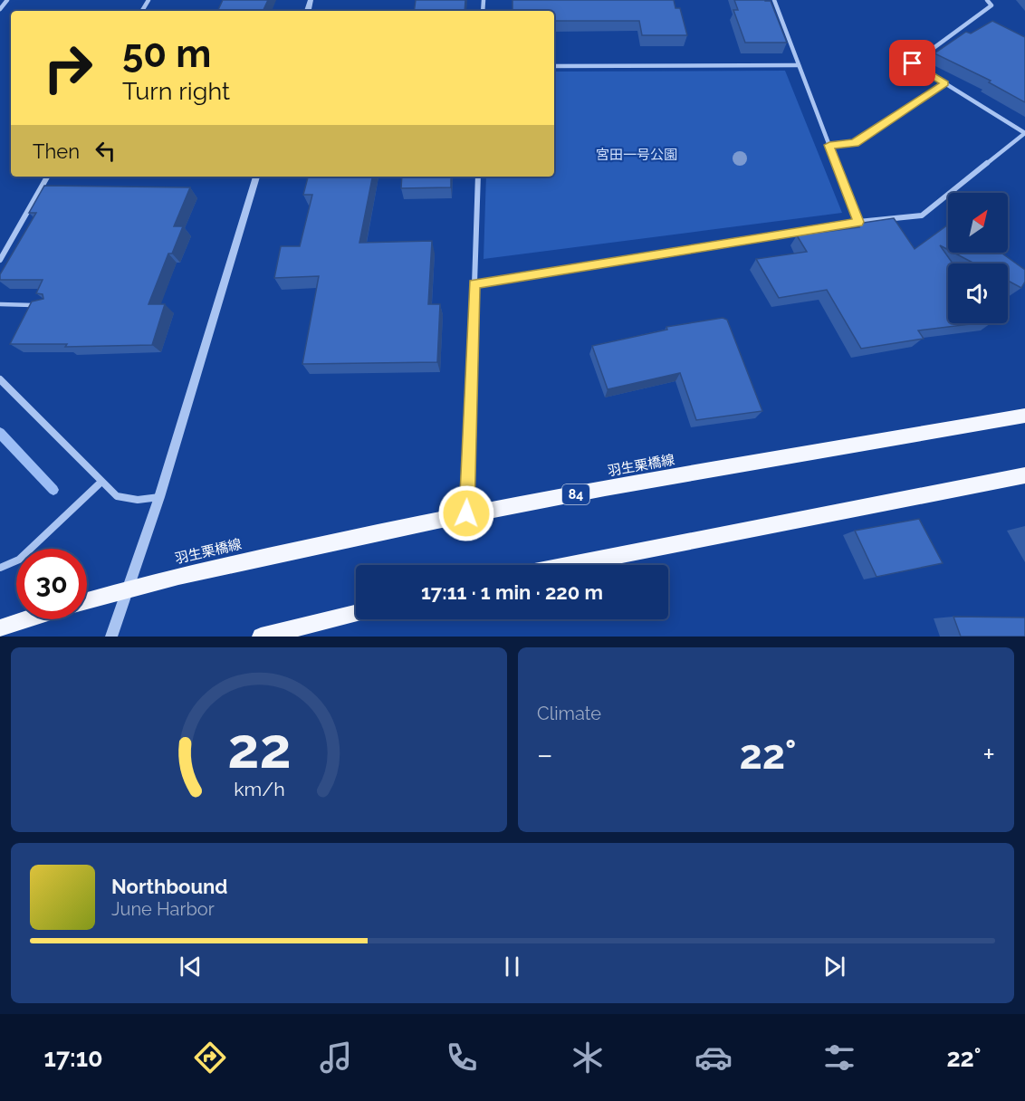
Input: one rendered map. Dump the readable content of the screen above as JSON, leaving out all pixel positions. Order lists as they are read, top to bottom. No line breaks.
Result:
{"streets":{"main road":["羽生栗橋線","84"]},"parks":["宮田一号公園"],"north":"top right","page":{"turn":["50 m","Turn right"],"then":"Then","limit":"30","trip":"17:11 · 1 min · 220 m","tile":"Climate","heat":["−","22°","+"],"song":["Northbound","June Harbor"],"tabs":["17:10","22°"],"gauge":["22","km/h"]}}
